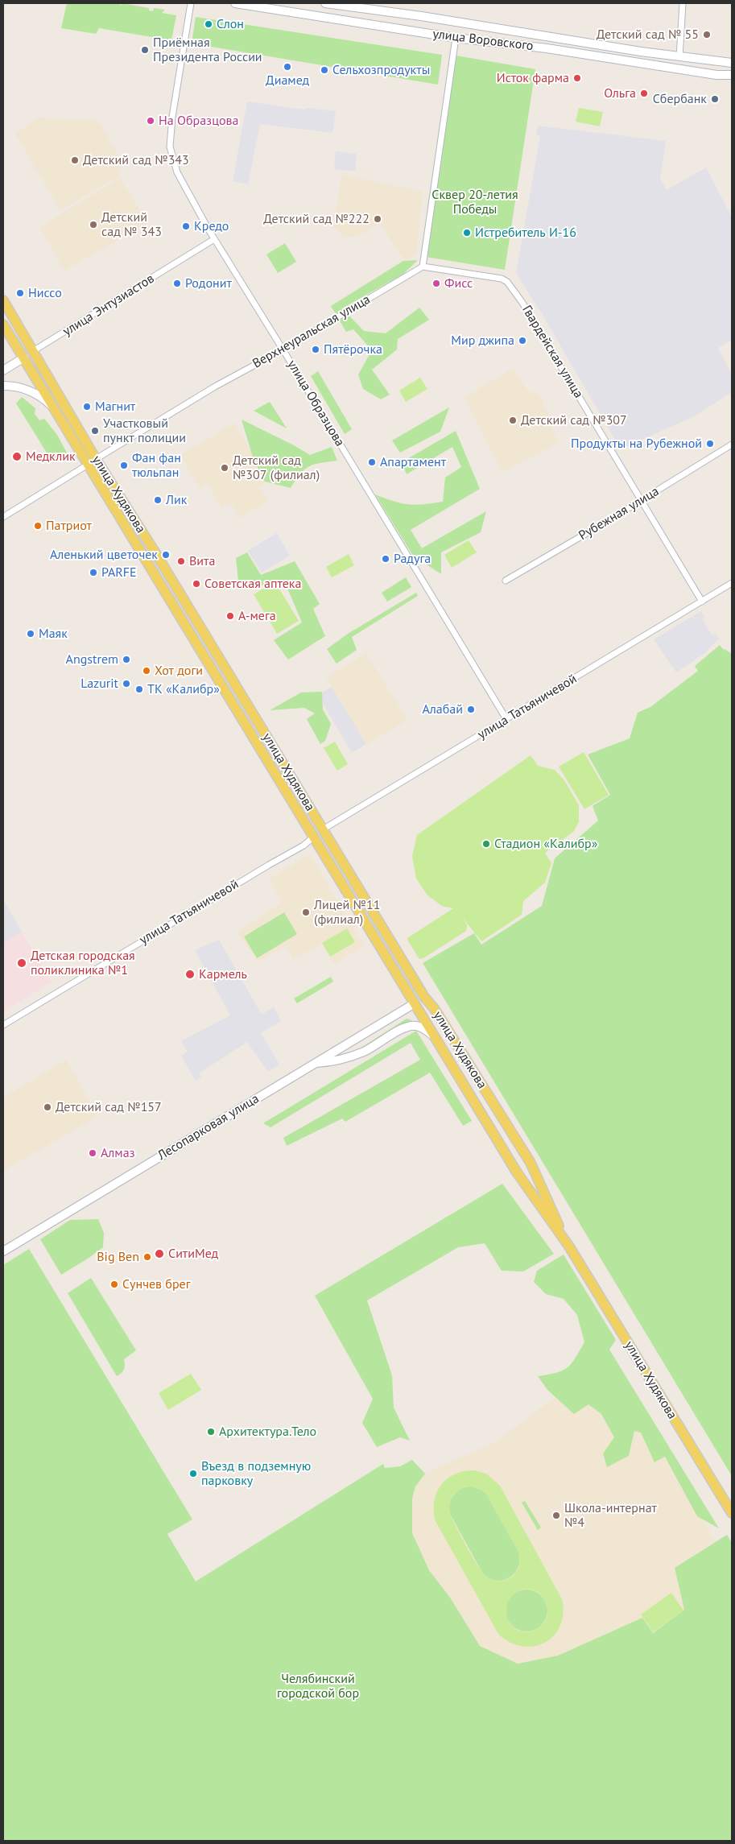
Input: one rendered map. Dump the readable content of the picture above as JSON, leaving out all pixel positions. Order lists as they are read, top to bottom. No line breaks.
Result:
{"streets":{"main road":["улица Воровского","улица Энтузиастов","улица Худякова","Лесопарковая улица"],"street":["Верхнеуральская улица","Гвардейская улица","улица Образцова","Рубежная улица","улица Татьяничевой"]},"crossings":[["улица Энтузиастов","улица Образцова"],["улица Энтузиастов","улица Худякова"],["Верхнеуральская улица","Гвардейская улица"],["Верхнеуральская улица","улица Образцова"],["Верхнеуральская улица","улица Худякова"],["Гвардейская улица","Рубежная улица"],["Гвардейская улица","улица Татьяничевой"],["улица Образцова","улица Татьяничевой"],["улица Худякова","улица Татьяничевой"],["улица Худякова","Лесопарковая улица"]],"parks":["Сквер 20-летия Победы","Челябинский городской бор"],"places":["Слон","Детский сад № 55","Приёмная Президента России","Диамед","Сельхозпродукты","Исток фарма","Ольга","Сбербанк","На Образцова","Детский сад №343","Детский сад №222","Детский сад № 343","Кредо","Истребитель И-16","Родонит","Фисс","Ниссо","Мир джипа","Пятёрочка","Магнит","Детский сад №307","Участковый пункт полиции","Продукты на Рубежной","Медклик","Апартамент","Фан фан тюльпан","Детский сад №307 (филиал)","Лик","Патриот","Аленький цветочек","Радуга","Вита","PARFE","Советская аптека","А-мега","Маяк","Angstrem","Хот доги","Lazurit","ТК «Калибр»","Алабай","Стадион «Калибр»","Лицей №11 (филиал)","Детская городская поликлиника №1","Кармель","Детский сад №157","Алмаз","СитиМед","Big Ben","Сунчев брег","Архитектура.Тело","Въезд в подземную парковку","Школа-интернат №4"]}
